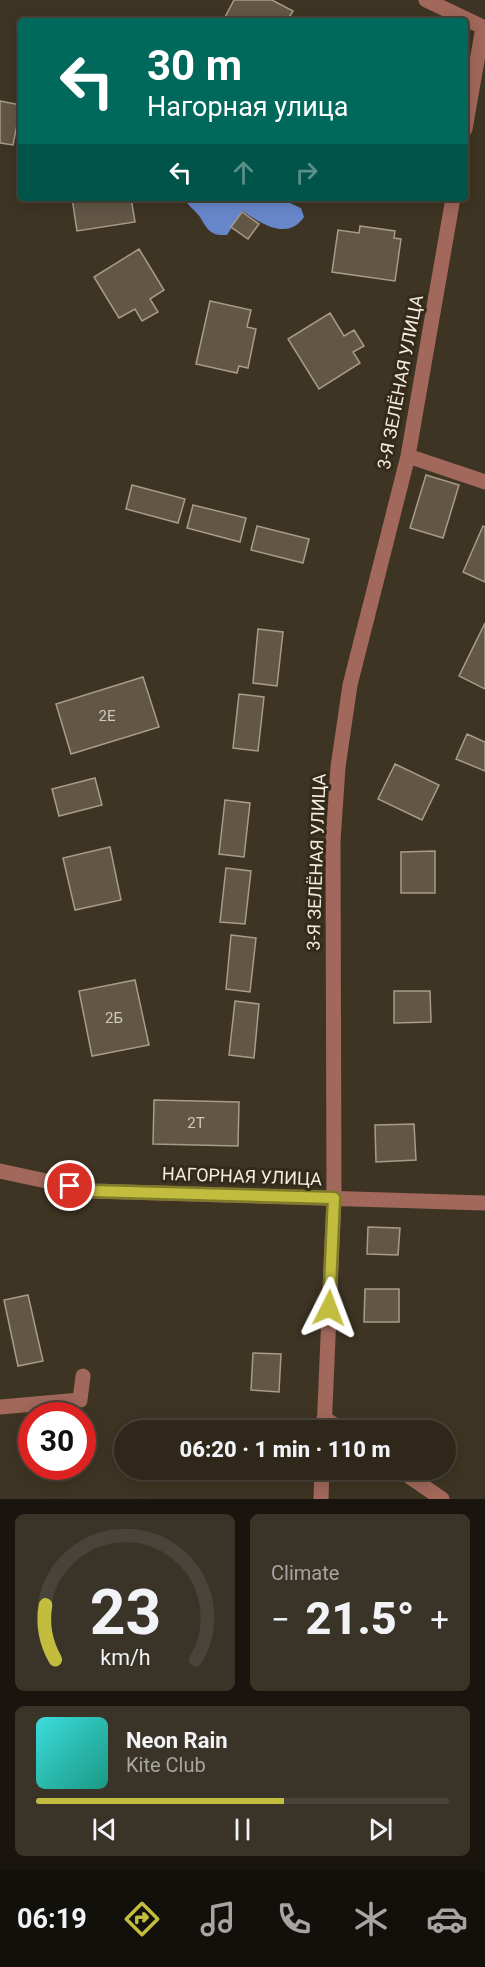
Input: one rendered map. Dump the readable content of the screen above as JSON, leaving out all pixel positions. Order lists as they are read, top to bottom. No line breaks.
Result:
{"streets":{"street":["3-Я ЗЕЛЁНАЯ УЛИЦА","НАГОРНАЯ УЛИЦА"]},"crossings":[["3-Я ЗЕЛЁНАЯ УЛИЦА","НАГОРНАЯ УЛИЦА"]],"house_numbers":["2Е","2Б","2Т"],"page":{"turn":["30 m","Нагорная улица"],"limit":"30","trip":"06:20 · 1 min · 110 m","tile":"Climate","heat":["−","21.5°","+"],"song":["Neon Rain","Kite Club"],"tabs":"06:19","gauge":["23","km/h"]}}
